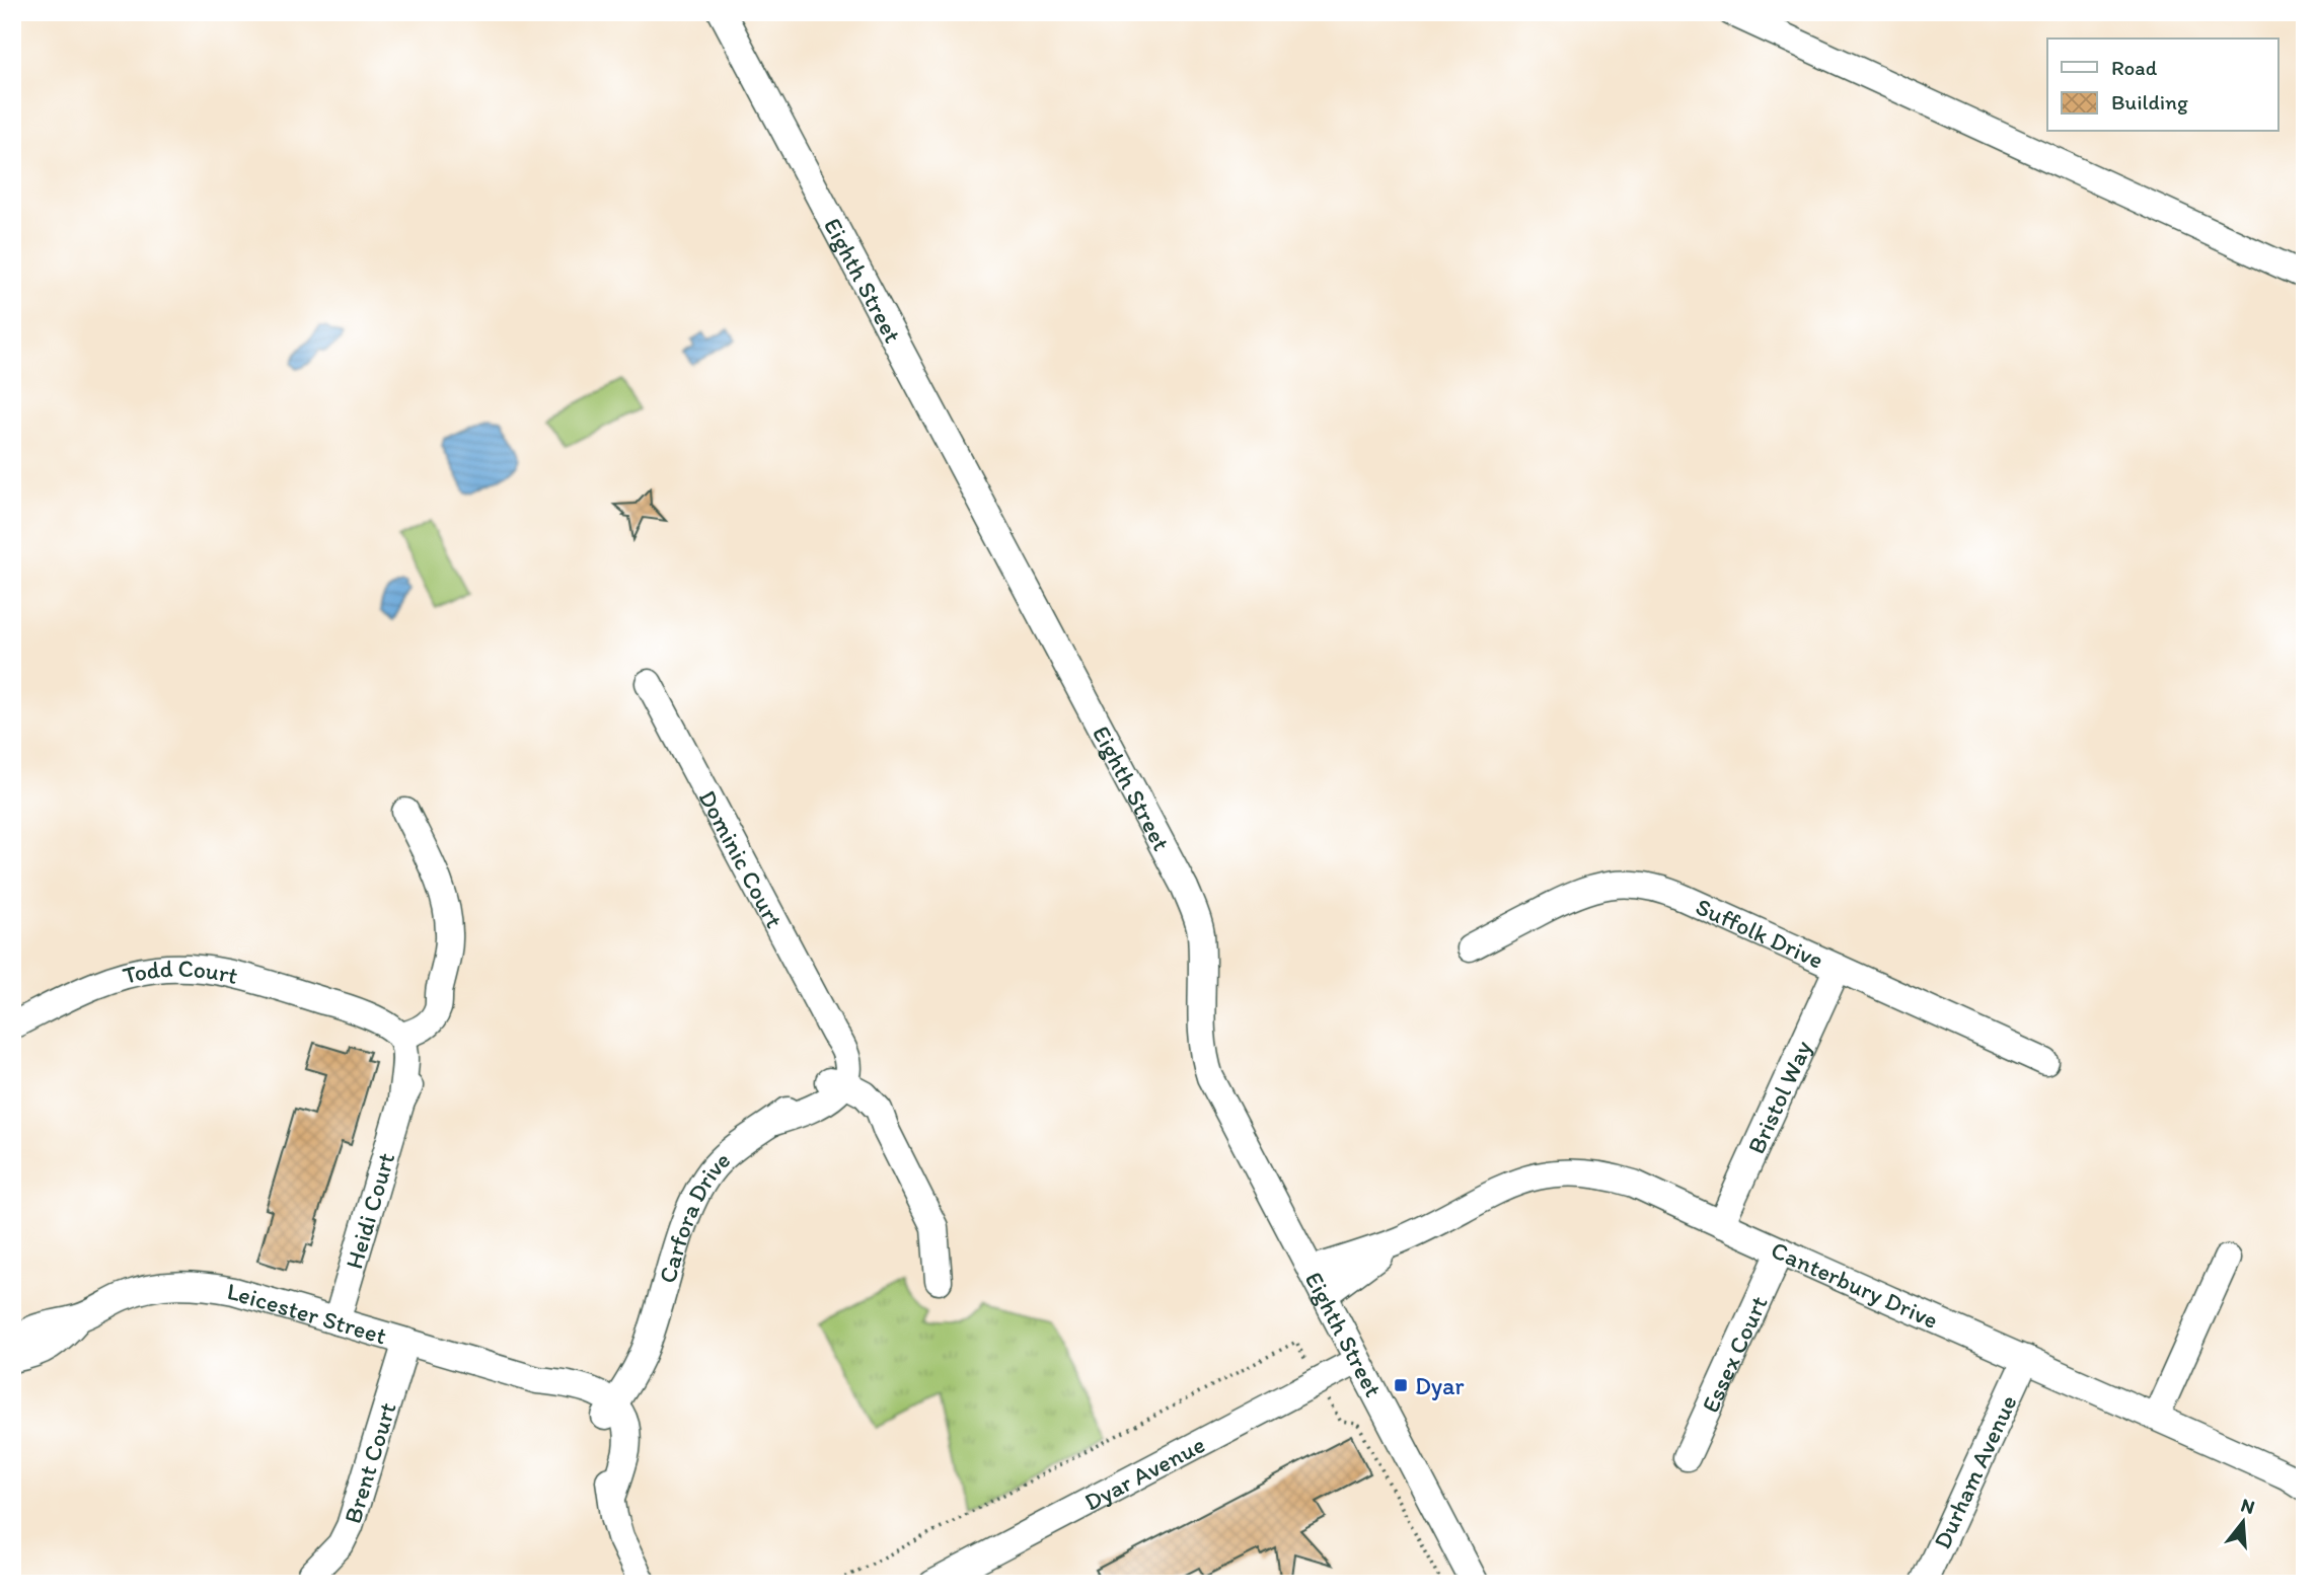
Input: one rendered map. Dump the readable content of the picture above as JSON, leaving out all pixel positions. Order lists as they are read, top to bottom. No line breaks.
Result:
{"streets":{"street":["Eighth Street","Dominic Court","Suffolk Drive","Todd Court","Bristol Way","Heidi Court","Carfora Drive","Canterbury Drive","Leicester Street","Essex Court","Brent Court","Durham Avenue","Dyar Avenue"]},"crossings":[["Eighth Street","Canterbury Drive"],["Eighth Street","Dyar Avenue"],["Dominic Court","Carfora Drive"],["Suffolk Drive","Bristol Way"],["Todd Court","Heidi Court"],["Bristol Way","Canterbury Drive"],["Heidi Court","Leicester Street"],["Carfora Drive","Leicester Street"],["Canterbury Drive","Essex Court"],["Canterbury Drive","Durham Avenue"],["Leicester Street","Brent Court"]],"places":{"transit":["Dyar"]},"legend":["Road","Building"],"north":"top"}
